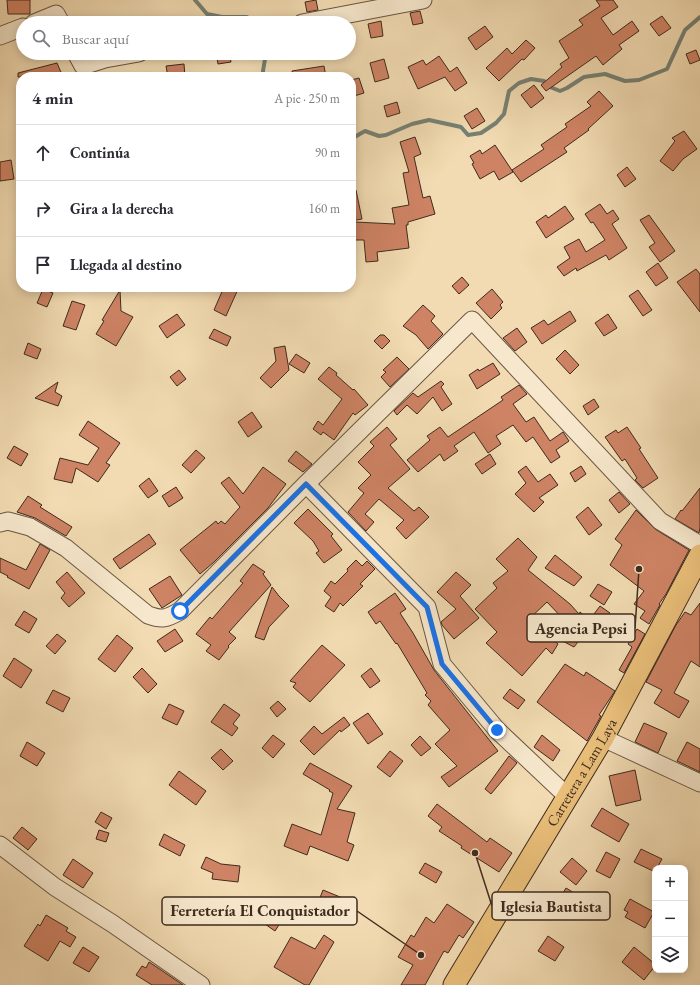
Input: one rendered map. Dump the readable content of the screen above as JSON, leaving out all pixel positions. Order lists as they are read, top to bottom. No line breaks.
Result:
{"streets":{"main road":["Carretera a Lam Laya"]},"places":["Agencia Pepsi","Iglesia Bautista","Ferretería El Conquistador"],"page":{"search":"Buscar aquí","heading":["4 min","A pie · 250 m"],"list":[["Continúa","90 m"],["Gira a la derecha","160 m"],"Llegada al destino"],"map_buttons":["+","−"]}}
